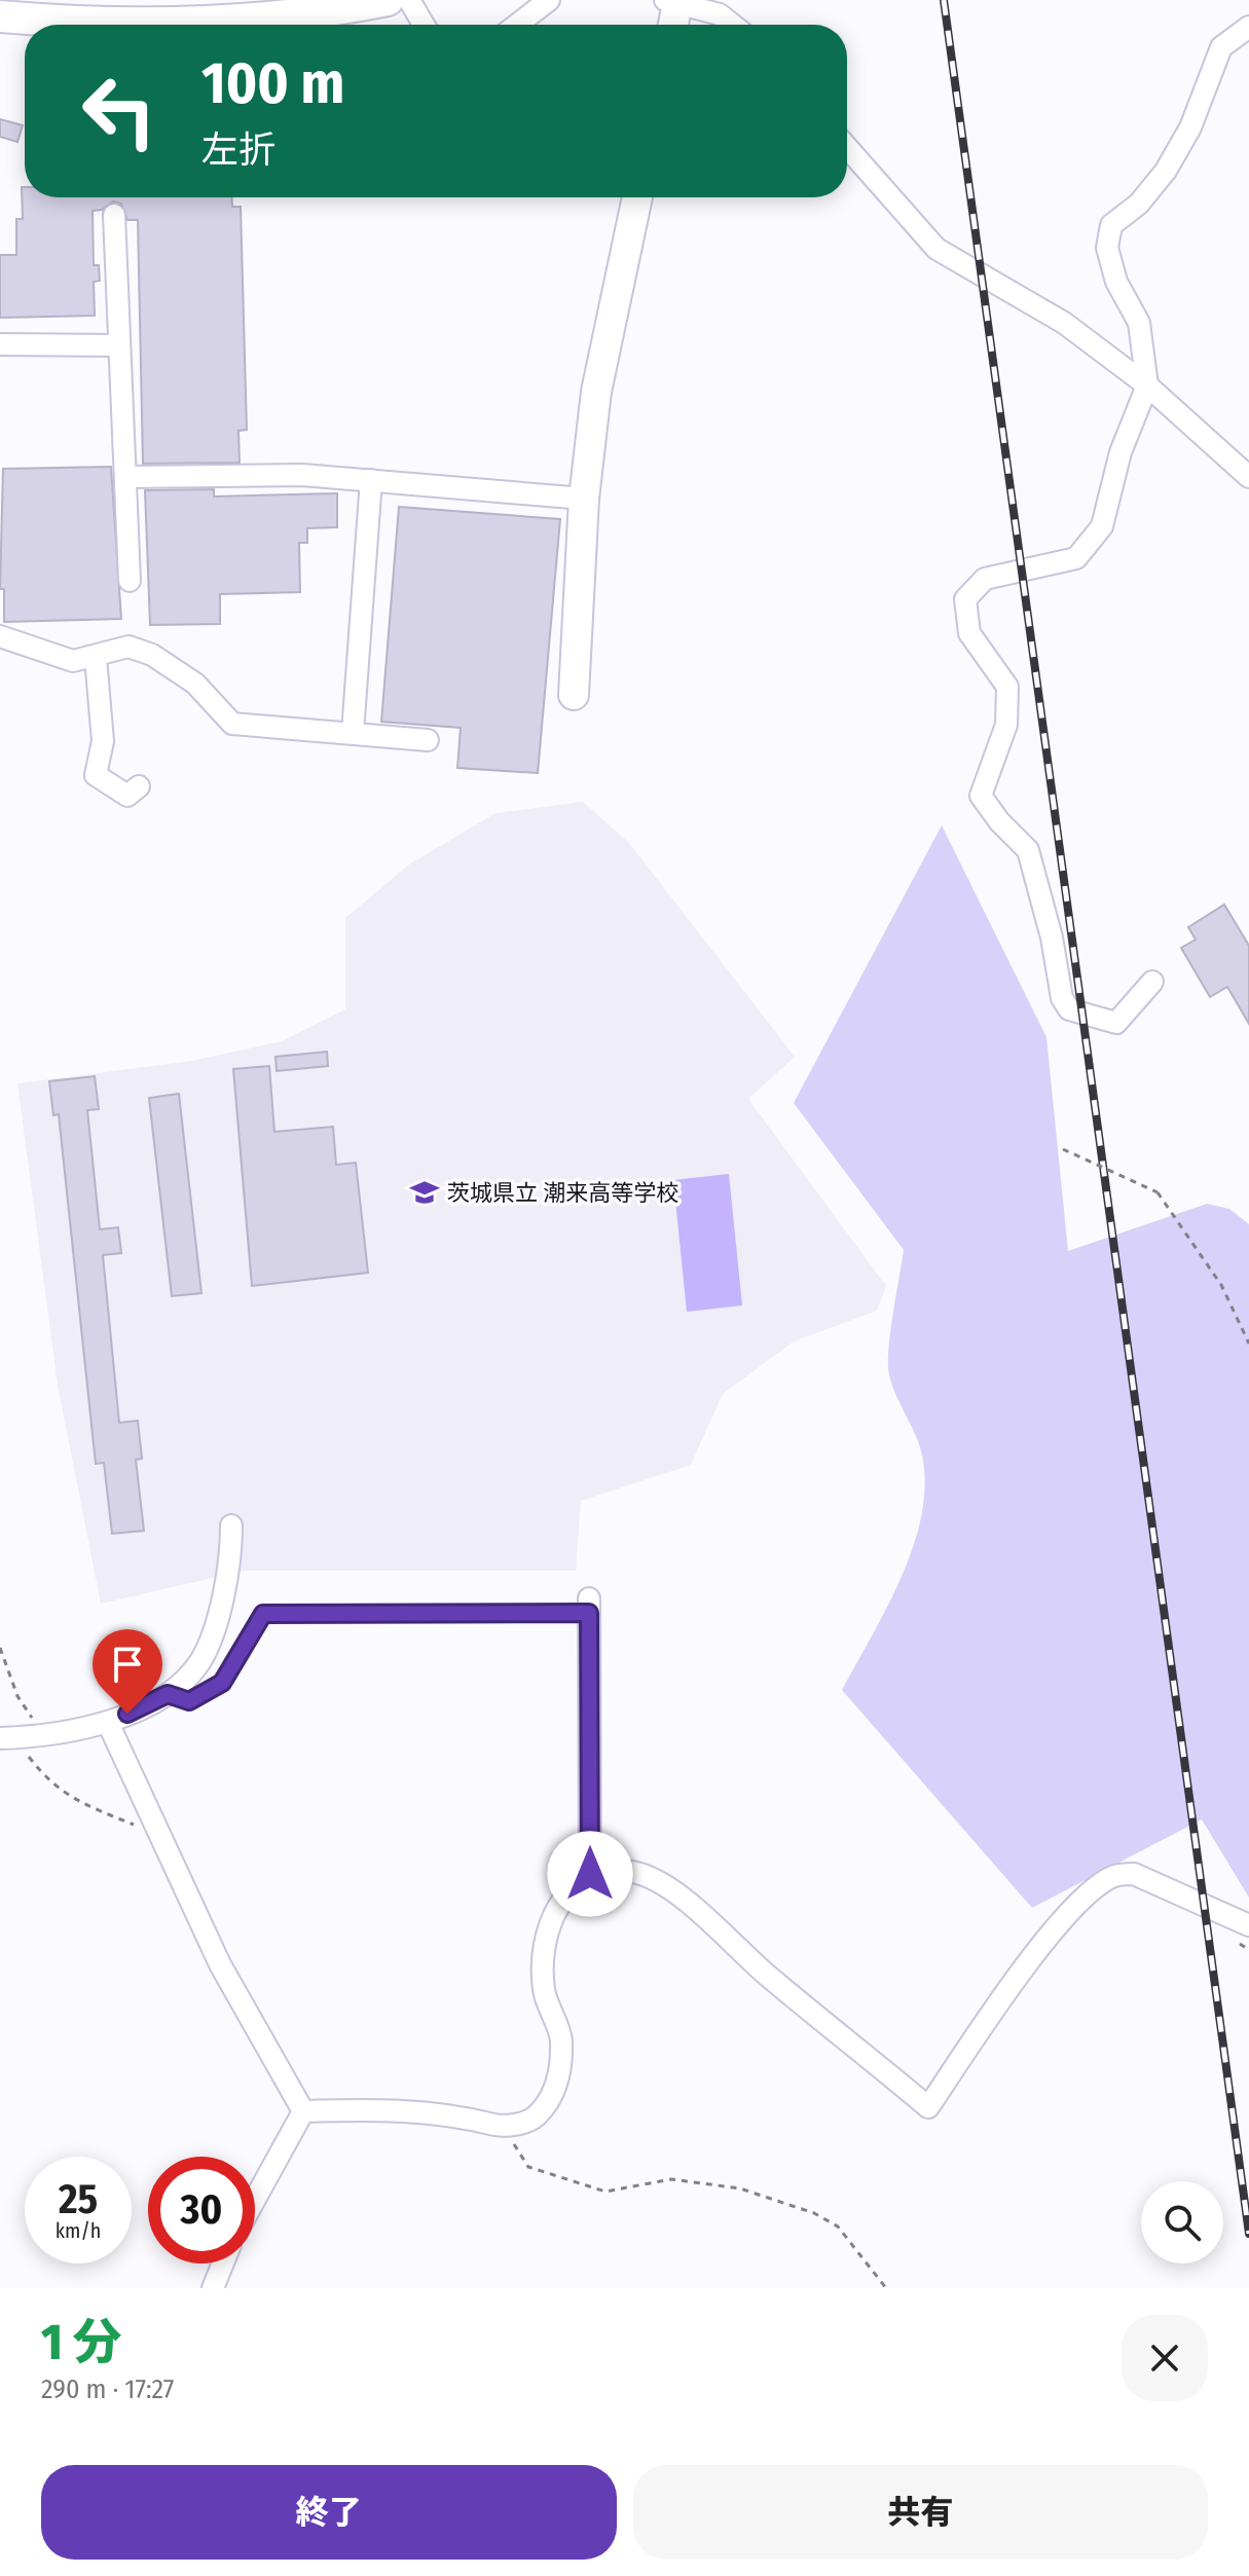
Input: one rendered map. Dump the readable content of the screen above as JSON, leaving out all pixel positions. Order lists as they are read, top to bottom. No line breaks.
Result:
{"places":{"school or university":["茨城県立 潮来高等学校"]},"page":{"turn":["100 m","左折"],"speed":"25 km/h","limit":"30","heading":["1 分","290 m · 17:27"],"buttons":["終了","共有"]}}
